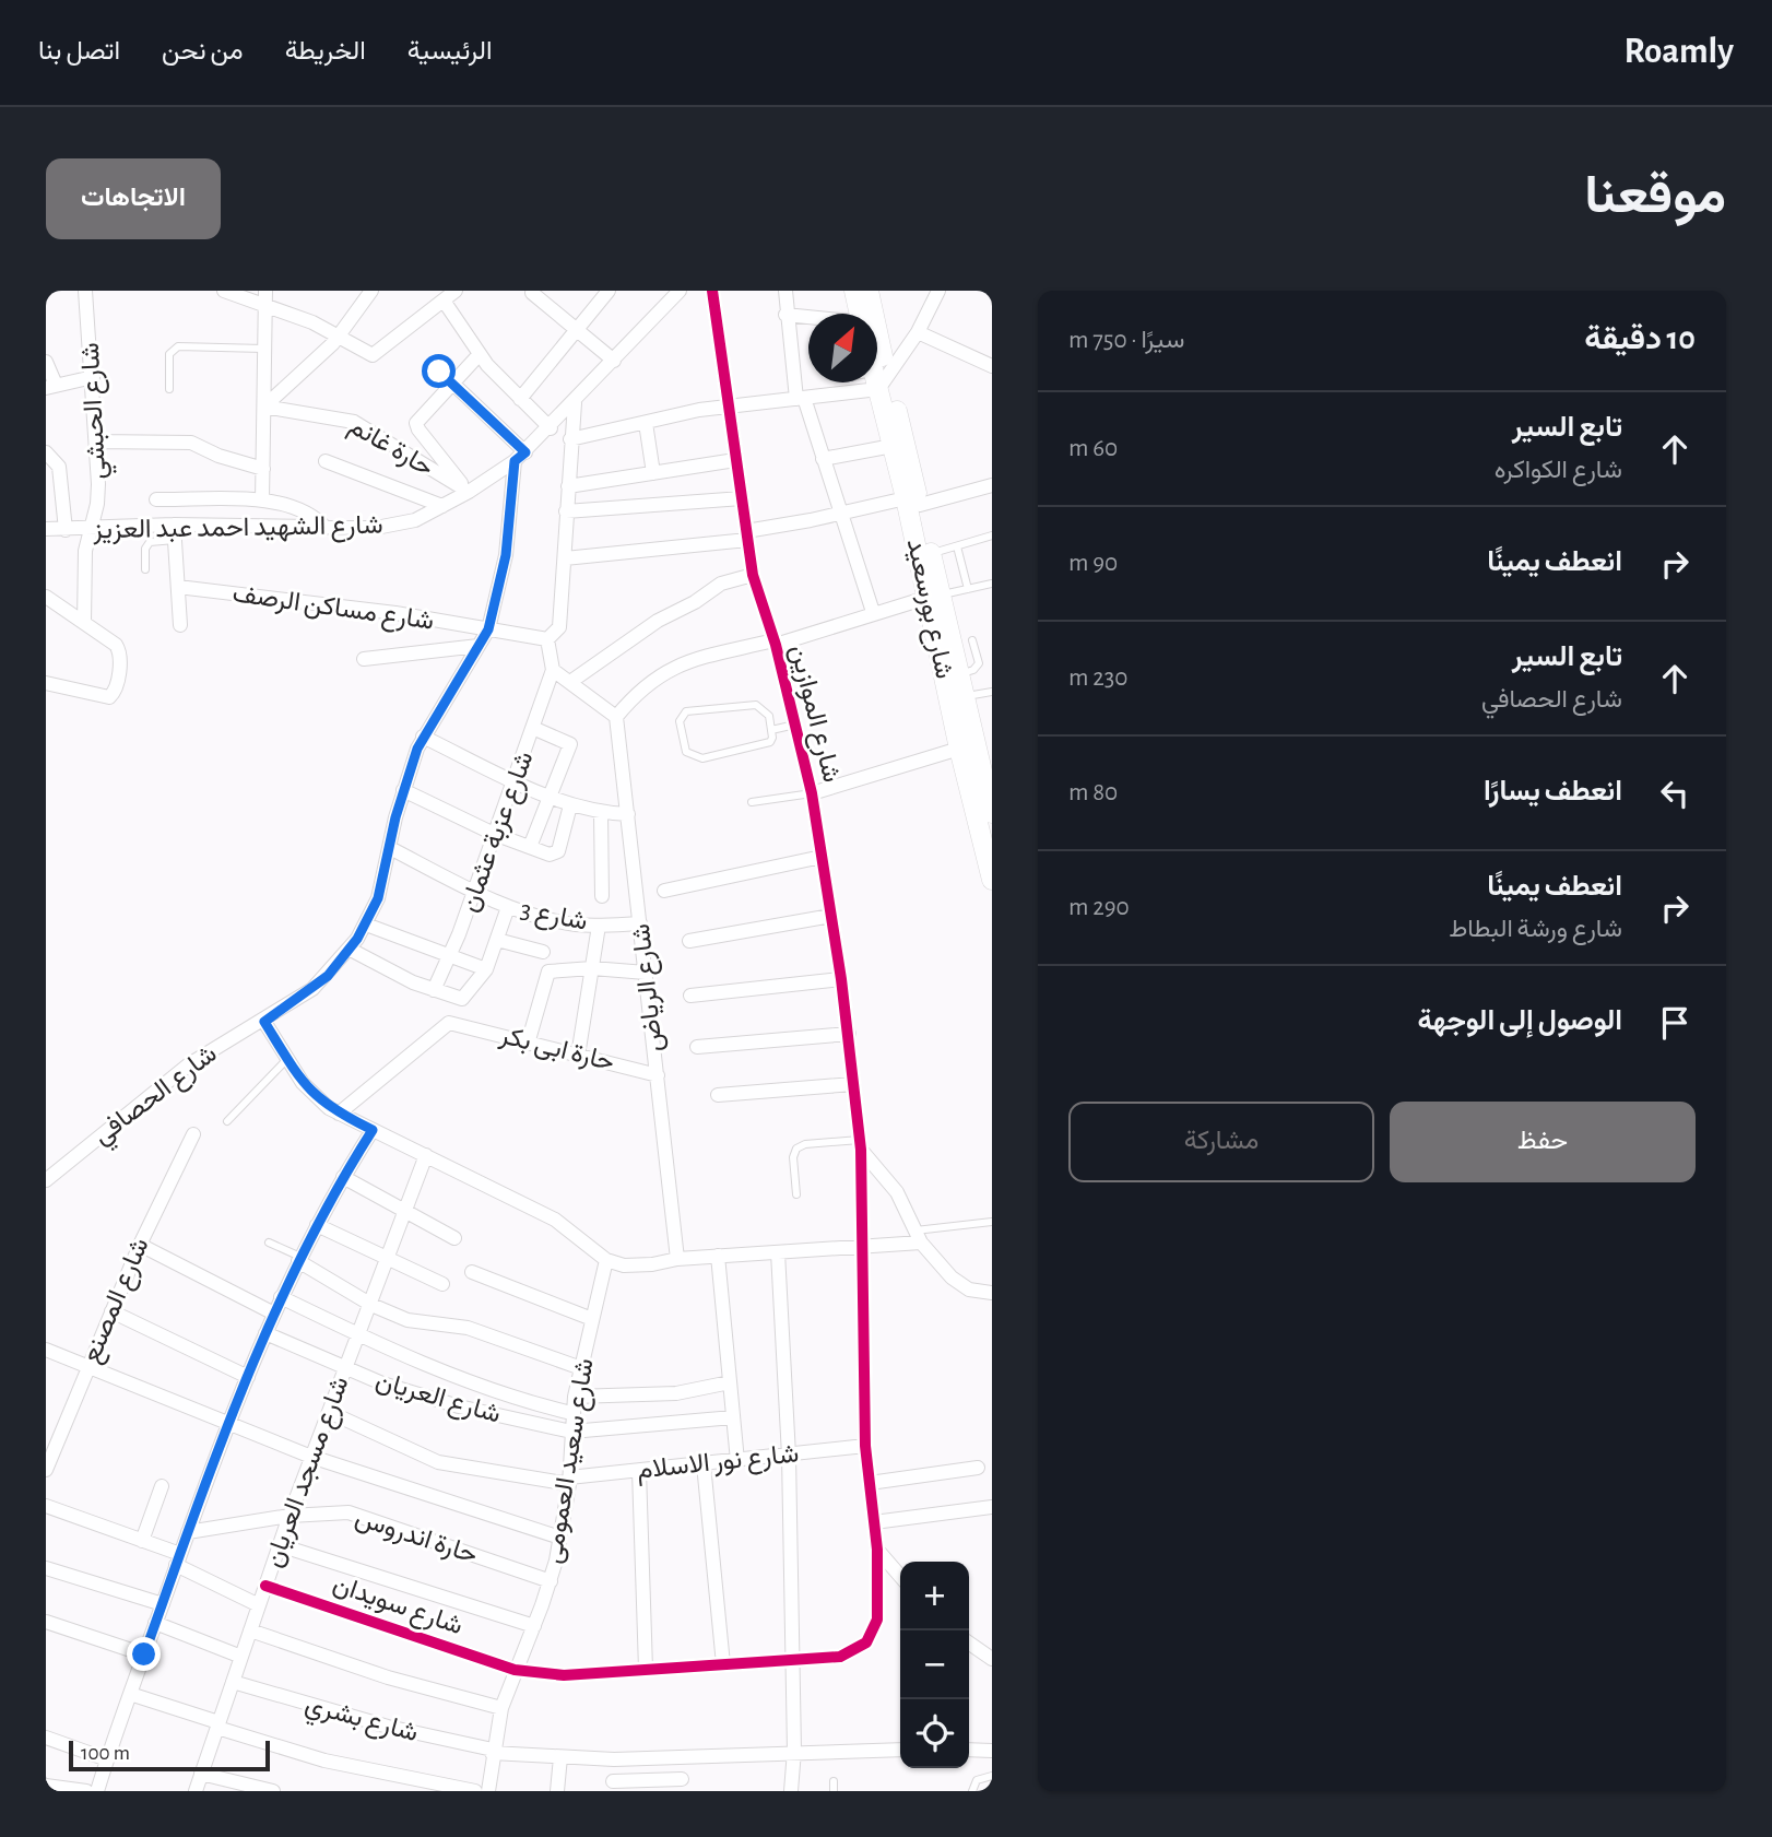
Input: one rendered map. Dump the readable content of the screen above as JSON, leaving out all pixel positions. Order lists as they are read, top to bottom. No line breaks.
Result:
{"streets":{"main road":["شارع بورسعيد"],"street":["شارع الحبشي","حارة غانم","شارع الشهيد احمد عبد العزيز","شارع مساكن الرصف","شارع الموازين","شارع عزبة عثمان","شارع 3","شارع الرياض","حارة ابى بكر","شارع الحصافي","شارع المصنع","شارع العريان","شارع سعيد العمومى","شارع نور الاسلام","شارع مسجد العريان","حارة اندروس","شارع سويدان","شارع بشري"]},"crossings":[["شارع الحبشي","شارع الشهيد احمد عبد العزيز"],["حارة غانم","شارع الشهيد احمد عبد العزيز"],["شارع الشهيد احمد عبد العزيز","شارع الحصافي"],["شارع مساكن الرصف","شارع الحصافي"],["شارع الموازين","شارع نور الاسلام"],["شارع الموازين","شارع سويدان"],["شارع عزبة عثمان","شارع 3"],["شارع 3","شارع الرياض"],["شارع 3","شارع الحصافي"],["شارع الرياض","حارة ابى بكر"],["شارع العريان","شارع سعيد العمومى"],["شارع العريان","شارع مسجد العريان"],["شارع سعيد العمومى","شارع نور الاسلام"],["شارع سعيد العمومى","حارة اندروس"],["شارع سعيد العمومى","شارع سويدان"],["شارع سعيد العمومى","شارع بشري"],["شارع نور الاسلام","شارع مسجد العريان"],["شارع مسجد العريان","حارة اندروس"],["شارع مسجد العريان","شارع سويدان"],["شارع مسجد العريان","شارع بشري"]],"scale_bar":"100 m","north":"top right","page":{"header":"Roamly","nav":["الرئيسية","الخريطة","من نحن","اتصل بنا"],"title":"موقعنا","buttons":["الاتجاهات",["حفظ","مشاركة"]],"heading":["10 دقيقة","سيرًا · 750 m"],"list":[["تابع السير","شارع الكواكره","60 m"],["انعطف يمينًا","90 m"],["تابع السير","شارع الحصافي","230 m"],["انعطف يسارًا","80 m"],["انعطف يمينًا","شارع ورشة البطاط","290 m"],"الوصول إلى الوجهة"],"map_buttons":["+","−"],"scale":"100 m"}}
